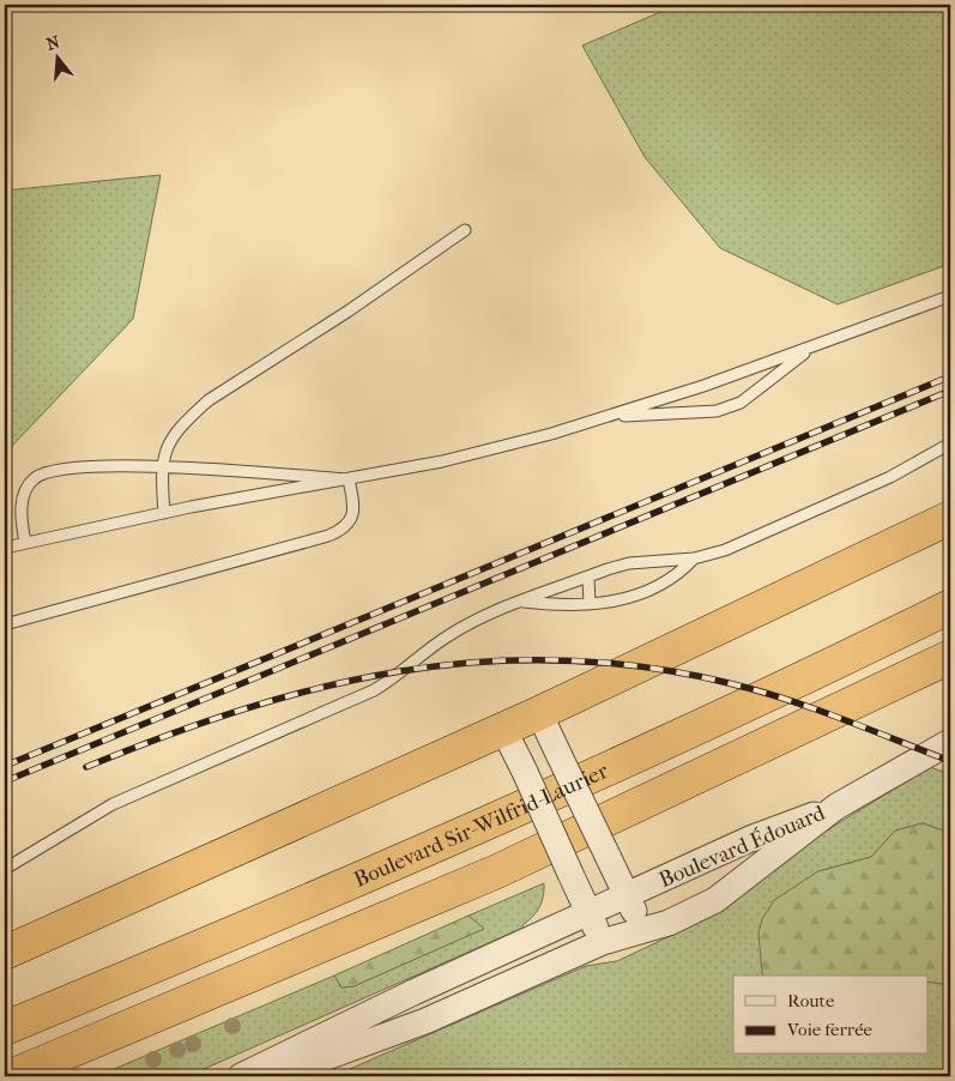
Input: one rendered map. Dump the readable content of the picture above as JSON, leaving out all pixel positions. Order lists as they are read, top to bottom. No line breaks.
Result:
{"streets":{"highway":["Boulevard Sir-Wilfrid-Laurier"],"street":["Boulevard Édouard"]},"legend":["Route","Voie ferrée"],"north":"top"}
